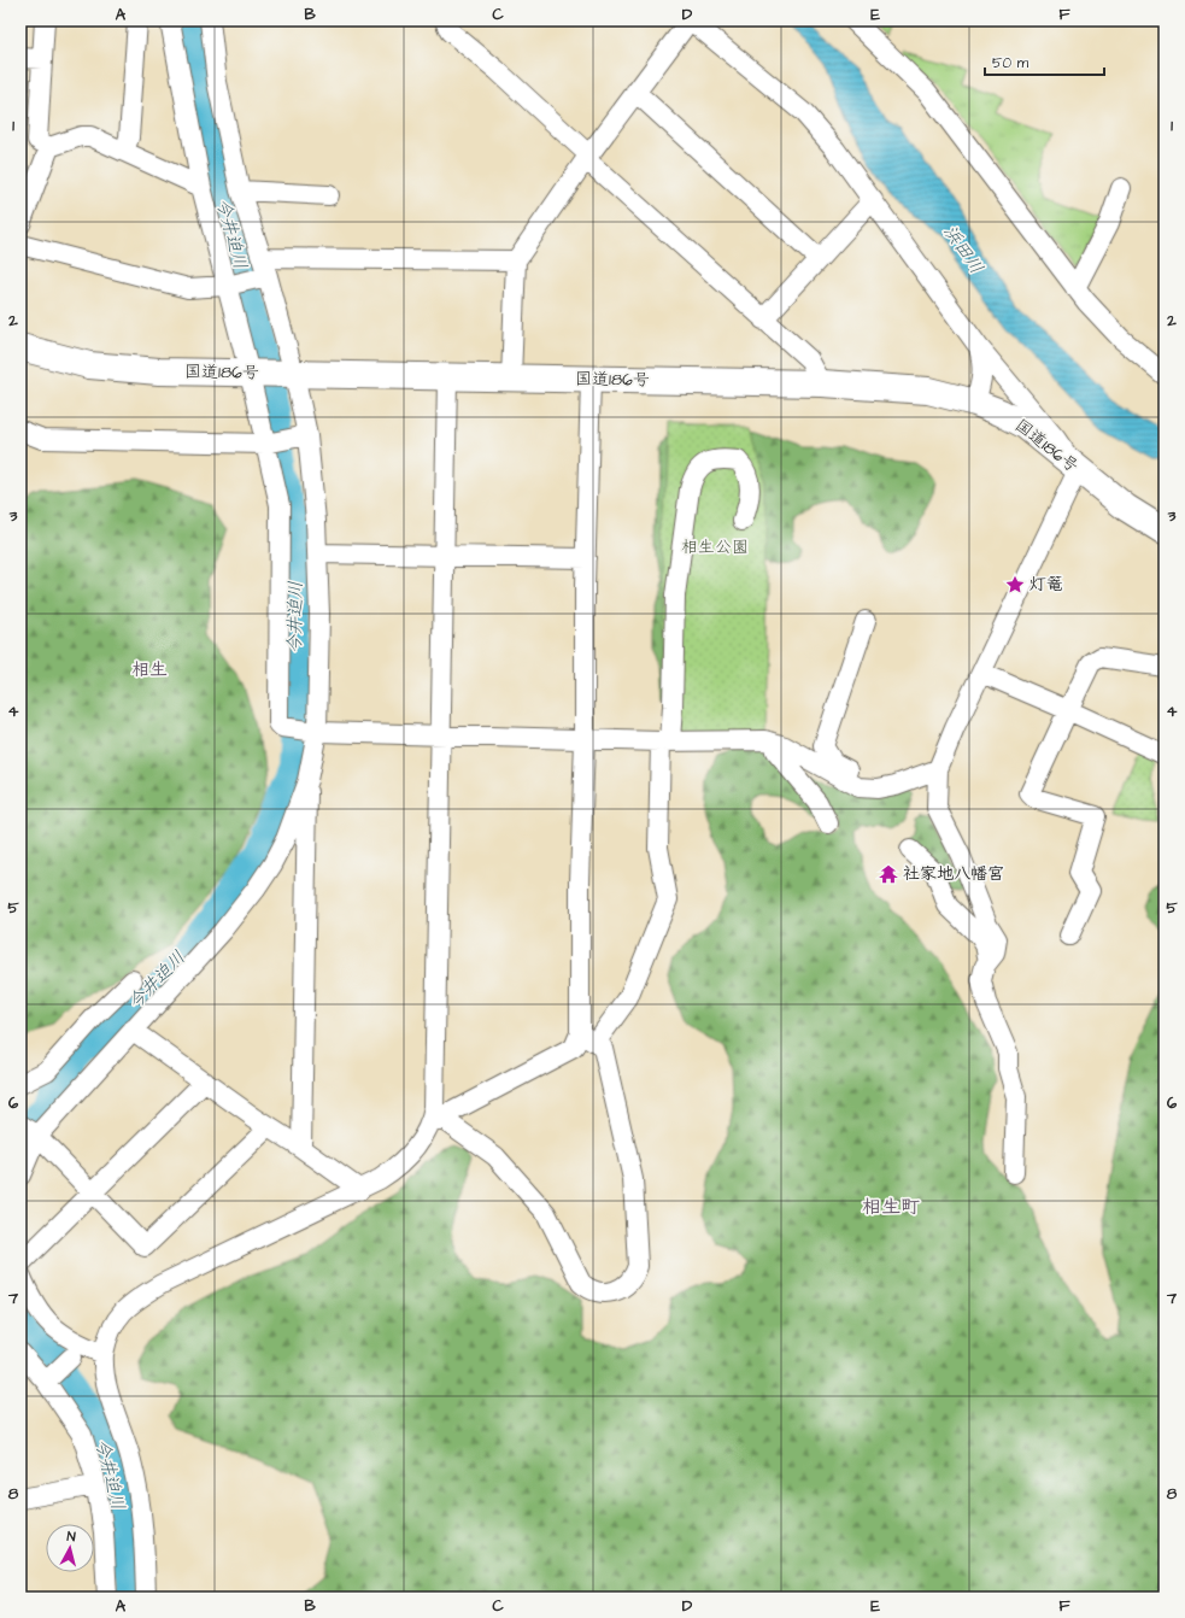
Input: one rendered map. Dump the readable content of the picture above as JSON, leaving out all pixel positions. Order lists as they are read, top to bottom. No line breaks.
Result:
{"streets":{"highway":["国道186号"]},"districts":["相生","相生町"],"water":["今井迫川","浜田川"],"parks":["相生公園"],"places":{"place":["灯篭"],"temple":["社家地八幡宮"]},"scale_bar":"50 m","north":"top","grid":{"columns":["A","B","C","D","E","F"],"rows":["1","2","3","4","5","6","7","8"]}}
